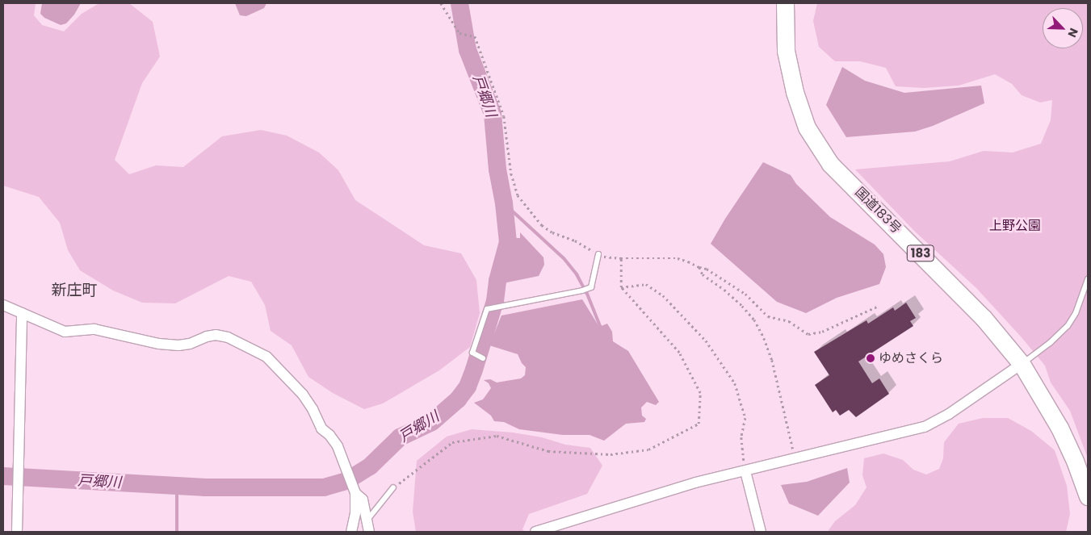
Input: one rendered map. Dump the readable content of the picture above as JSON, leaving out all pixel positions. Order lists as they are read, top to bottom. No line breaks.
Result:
{"streets":{"highway":["国道183号","183"]},"districts":["新庄町"],"water":["戸郷川"],"parks":["上野公園"],"places":["ゆめさくら"],"north":"bottom right"}
